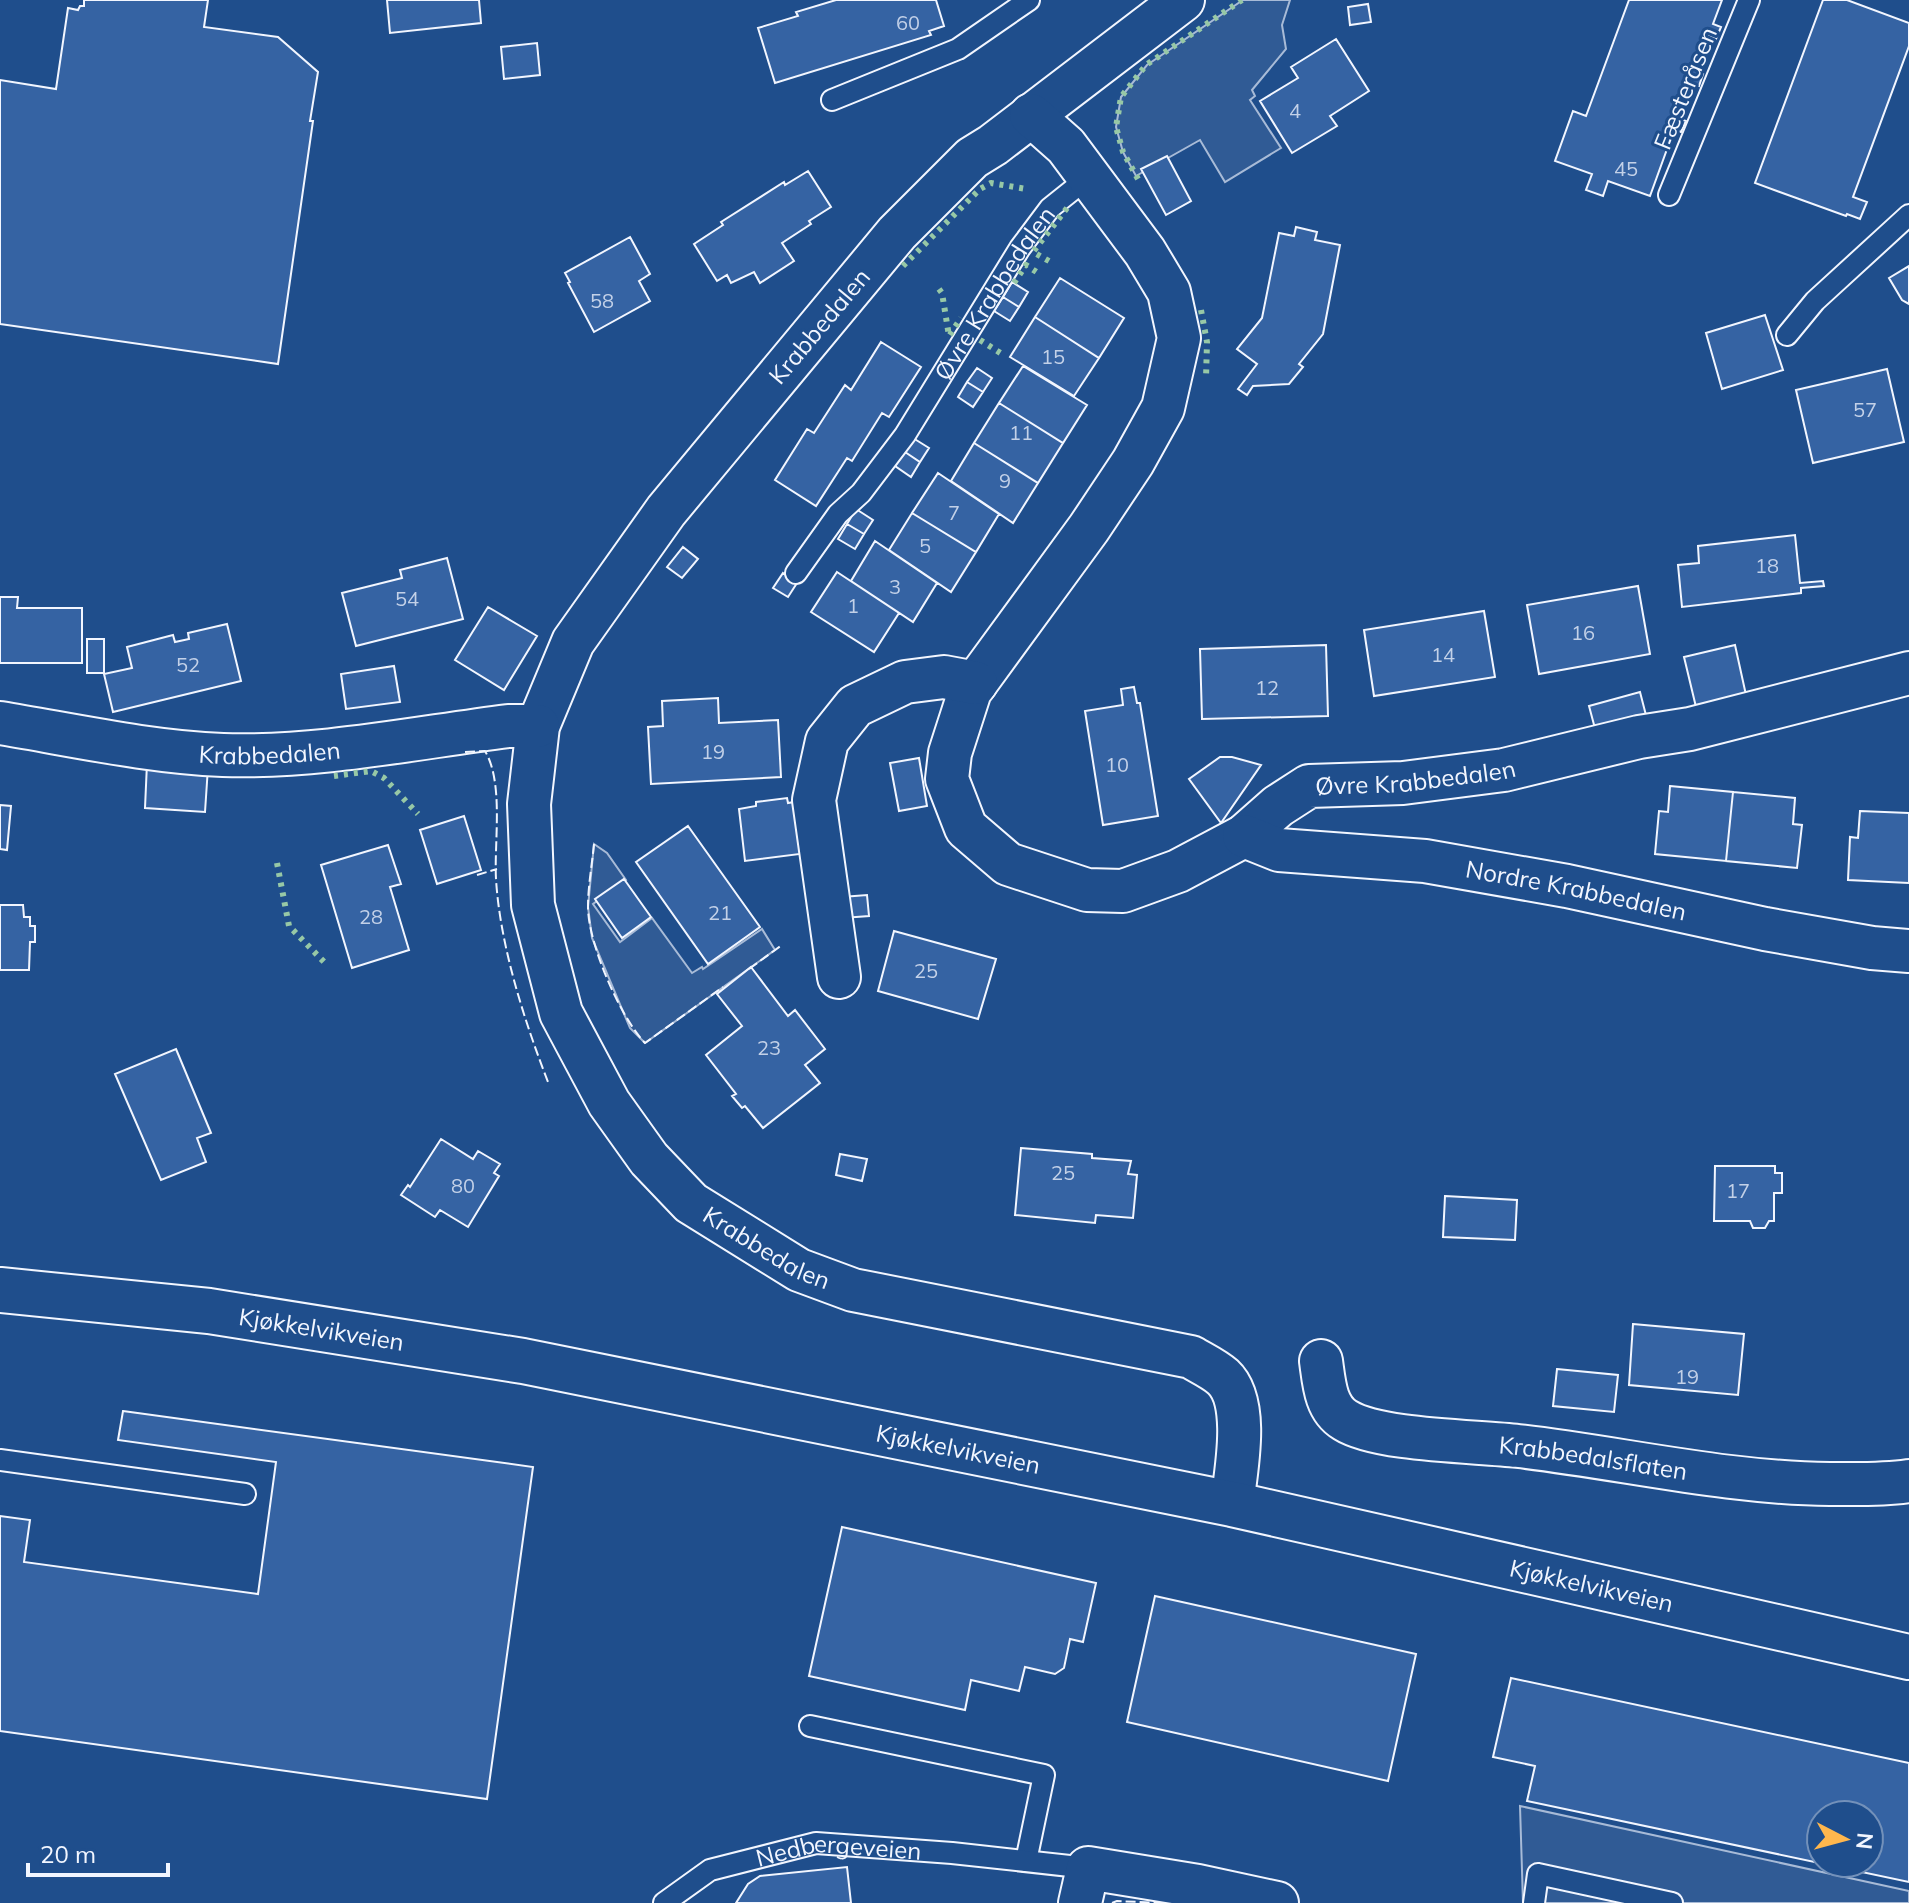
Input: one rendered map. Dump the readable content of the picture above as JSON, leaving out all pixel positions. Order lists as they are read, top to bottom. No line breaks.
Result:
{"streets":{"main road":["Kjøkkelvikveien"],"street":["Øvre Krabbedalen","Krabbedalen","Nordre Krabbedalen","Krabbedalsflaten","Nedbergeveien"],"lane":["Fæsteråsen"]},"crossings":[["Øvre Krabbedalen","Krabbedalen"],["Øvre Krabbedalen","Nordre Krabbedalen"],["Krabbedalen","Kjøkkelvikveien"]],"house_numbers":["60","4","45","58","15","57","11","9","7","5","18","3","54","1","16","14","52","12","19","10","21","28","25","23","25","80","17","19"],"scale_bar":"20 m","north":"right"}
